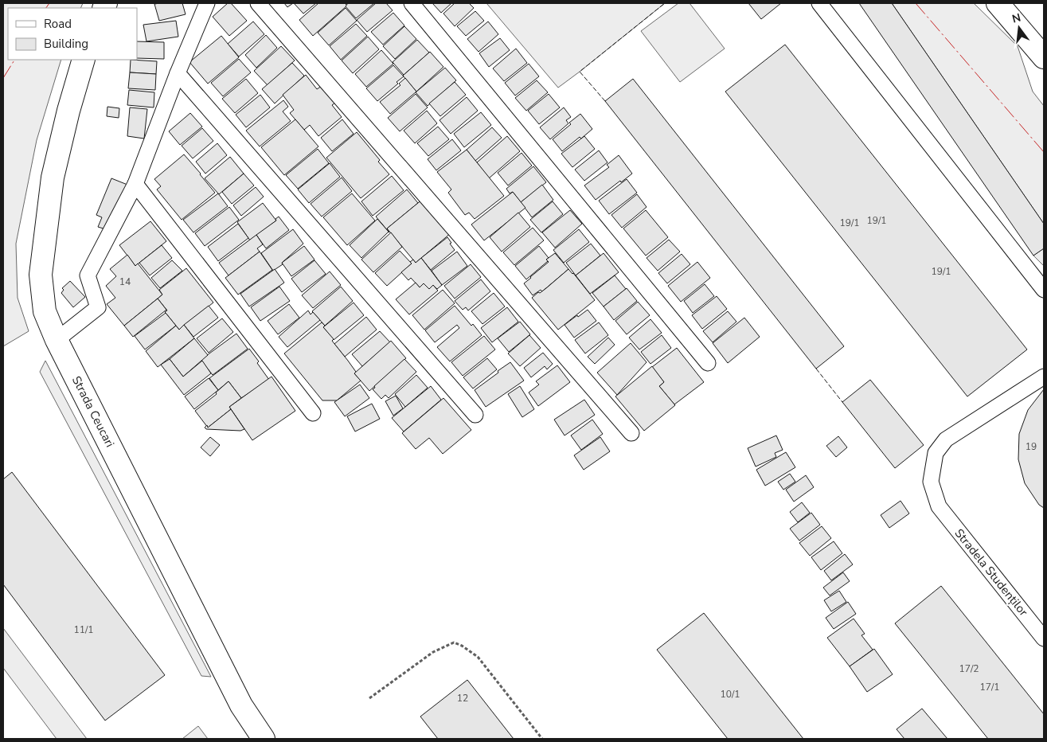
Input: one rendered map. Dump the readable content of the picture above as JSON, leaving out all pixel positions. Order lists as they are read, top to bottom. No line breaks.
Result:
{"streets":{"street":["Strada Ceucari"],"lane":["Stradela Studenților"]},"house_numbers":["19/1","19/1","19/1","14","19","11/1","17/2","17/1","10/1","12"],"legend":["Road","Building"],"north":"top"}
